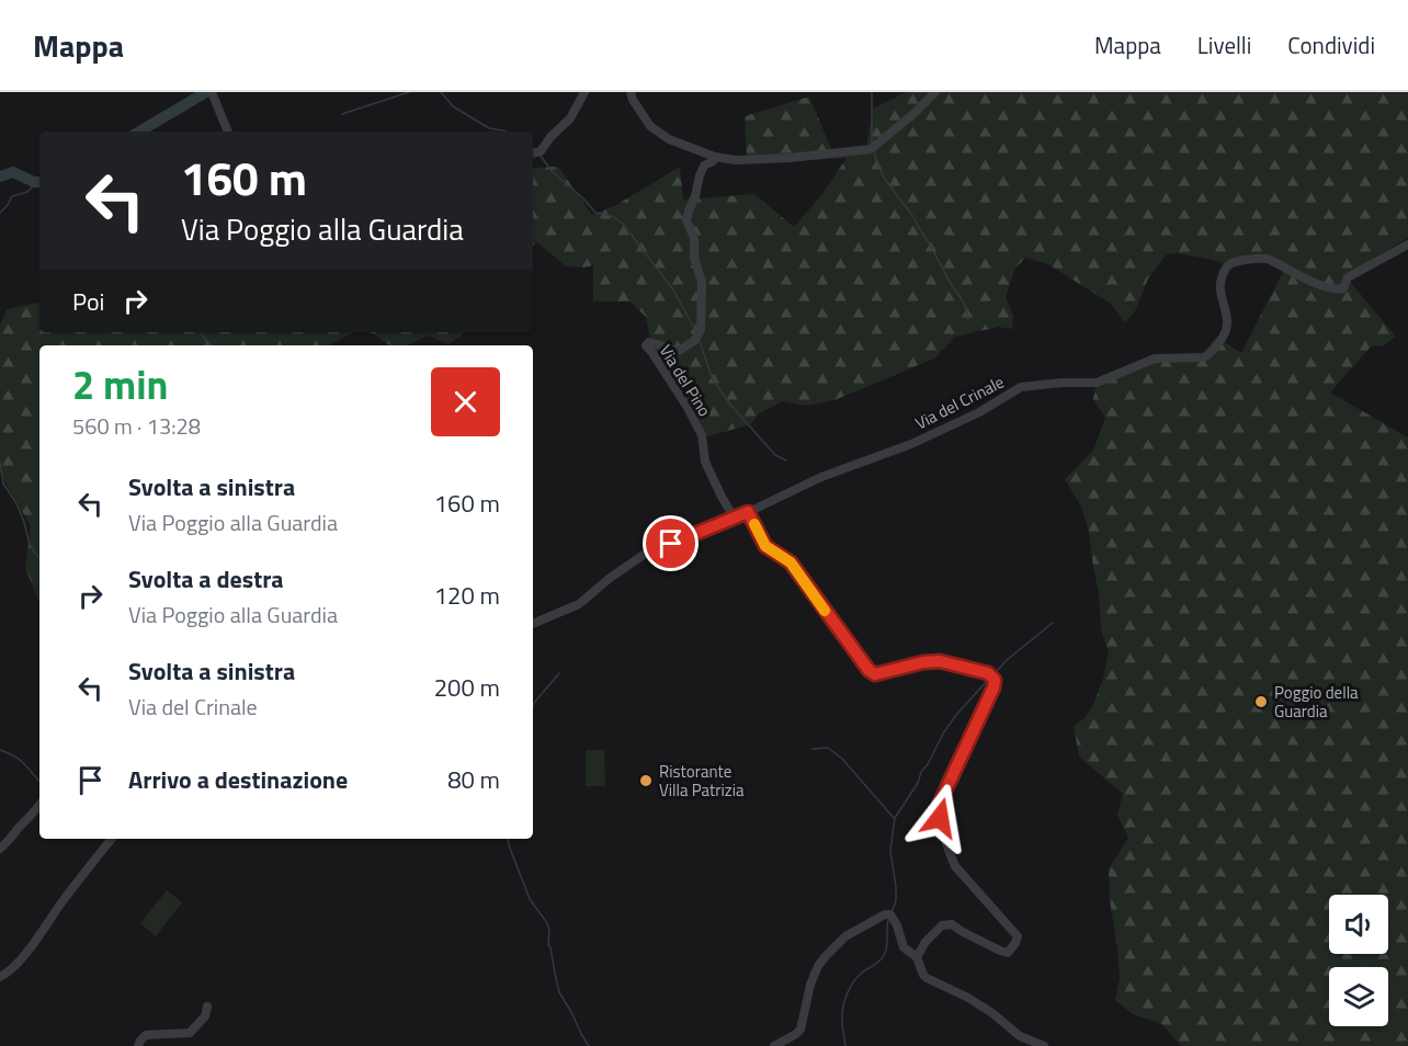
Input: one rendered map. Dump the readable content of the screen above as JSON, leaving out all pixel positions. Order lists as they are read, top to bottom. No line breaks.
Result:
{"streets":{"street":["Via del Pino","Via del Crinale"]},"crossings":[["Via del Pino","Via del Crinale"]],"places":["Poggio della Guardia","Ristorante Villa Patrizia"],"page":{"header":"Mappa","nav":["Mappa","Livelli","Condividi"],"turn":["160 m","Via Poggio alla Guardia"],"then":"Poi","heading":["2 min","560 m · 13:28"],"list":[{"name":"Svolta a sinistra","note":"Via Poggio alla Guardia","value":"160 m"},{"name":"Svolta a destra","note":"Via Poggio alla Guardia","value":"120 m"},{"name":"Svolta a sinistra","note":"Via del Crinale","value":"200 m"},{"name":"Arrivo a destinazione","value":"80 m"}]}}
